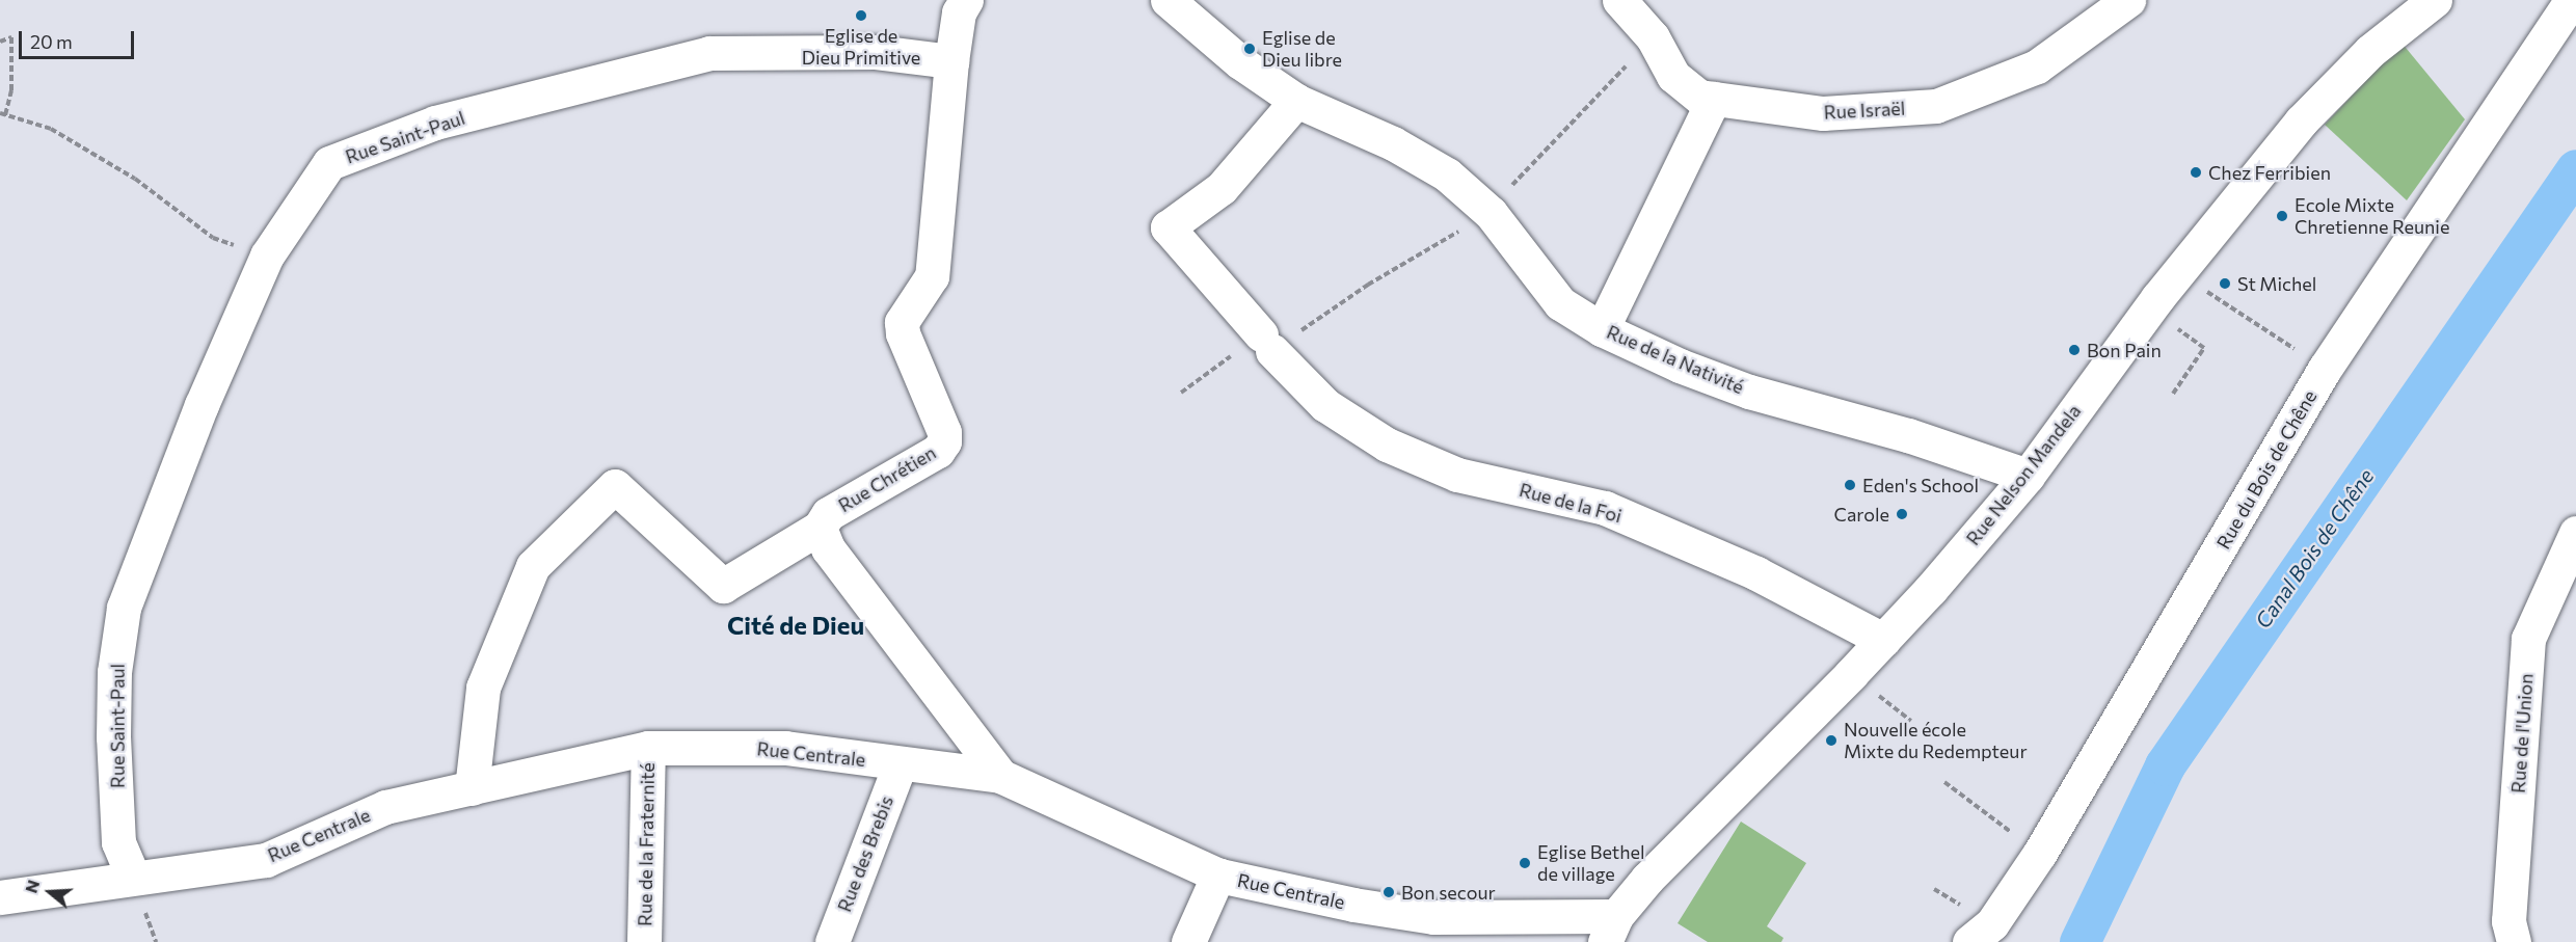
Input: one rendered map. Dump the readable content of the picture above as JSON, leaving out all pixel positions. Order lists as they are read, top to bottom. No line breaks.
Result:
{"streets":{"street":["Rue Israël","Rue Saint-Paul","Rue de la Nativité","Rue du Bois de Chêne","Rue Nelson Mandela","Rue Chrétien","Rue de la Foi","Rue de l'Union","Rue Centrale","Rue de la Fraternité","Rue des Brebis"]},"crossings":[["Rue Saint-Paul","Rue Chrétien"],["Rue Saint-Paul","Rue Centrale"],["Rue de la Nativité","Rue Nelson Mandela"],["Rue de la Nativité","Rue de la Foi"],["Rue Nelson Mandela","Rue de la Foi"],["Rue Nelson Mandela","Rue Centrale"],["Rue Centrale","Rue de la Fraternité"],["Rue Centrale","Rue des Brebis"]],"districts":["Cité de Dieu"],"water":["Canal Bois de Chêne"],"places":["Eglise de Dieu Primitive","Eglise de Dieu libre","Chez Ferribien","Ecole Mixte Chretienne Reunie","St Michel","Bon Pain","Eden's School","Carole","Nouvelle école Mixte du Redempteur","Eglise Bethel de village","Bon secour"],"scale_bar":"20 m","north":"left"}
